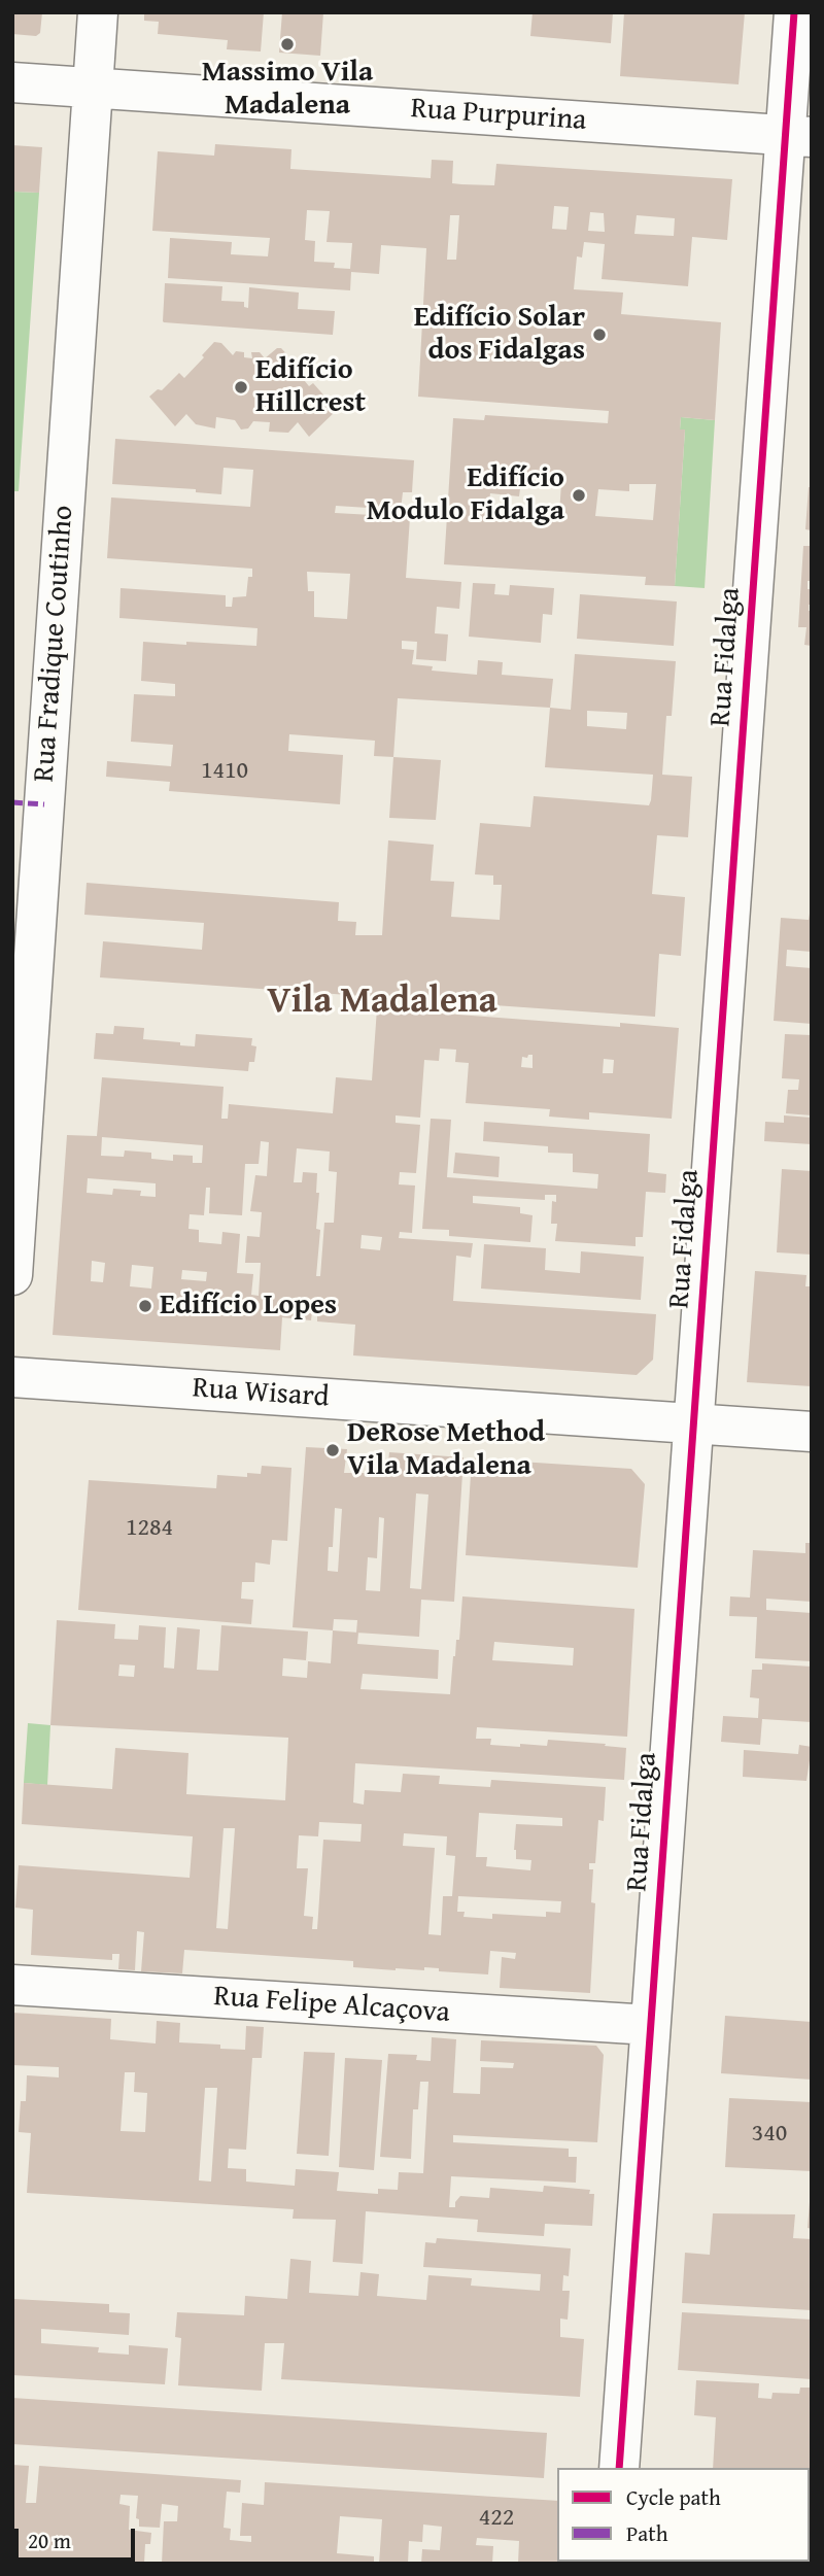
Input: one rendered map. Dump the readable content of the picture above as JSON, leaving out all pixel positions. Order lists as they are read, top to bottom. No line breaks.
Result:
{"streets":{"street":["Rua Purpurina","Rua Fradique Coutinho","Rua Fidalga","Rua Wisard","Rua Felipe Alcaçova"]},"crossings":[["Rua Purpurina","Rua Fradique Coutinho"],["Rua Purpurina","Rua Fidalga"],["Rua Fidalga","Rua Wisard"],["Rua Fidalga","Rua Felipe Alcaçova"]],"districts":["Vila Madalena"],"places":["Massimo Vila Madalena","Edifício Solar dos Fidalgas","Edifício Hillcrest","Edifício Modulo Fidalga","Edifício Lopes","DeRose Method Vila Madalena"],"house_numbers":["1410","1284","340","422"],"legend":["Cycle path","Path"],"scale_bar":"20 m"}
